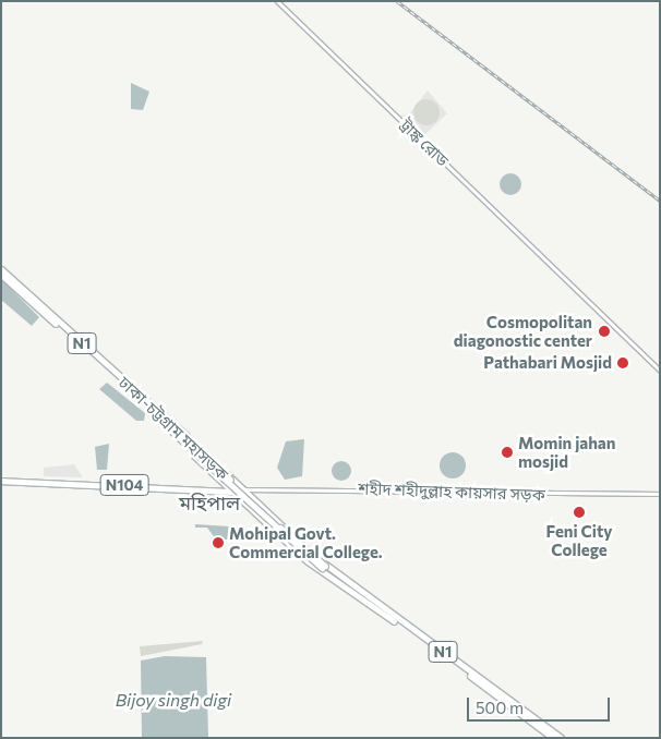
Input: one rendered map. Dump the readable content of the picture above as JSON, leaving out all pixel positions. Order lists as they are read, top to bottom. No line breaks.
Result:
{"streets":{"highway":["N1","ঢাকা-চট্টগ্রাম মহাসড়ক","N104"],"main road":["ট্রাঙ্ক রোড","শহীদ শহীদুল্লাহ কায়সার সড়ক"]},"crossings":[["N104","শহীদ শহীদুল্লাহ কায়সার সড়ক"]],"districts":["মহিপাল"],"water":["Bijoy singh digi"],"places":["Cosmopolitan diagonostic center","Pathabari Mosjid","Momin jahan mosjid","Feni City College","Mohipal Govt. Commercial College."],"scale_bar":"500 m"}
